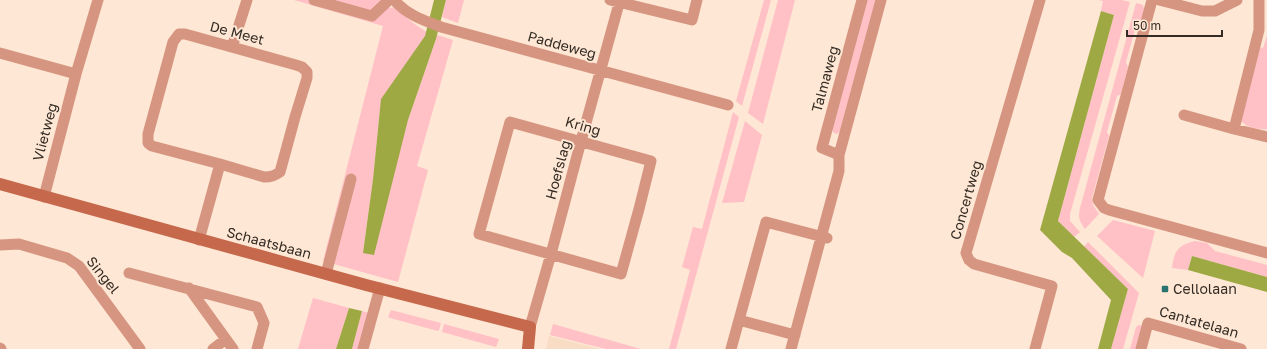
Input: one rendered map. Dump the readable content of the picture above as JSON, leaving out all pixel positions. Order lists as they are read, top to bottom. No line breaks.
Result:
{"streets":{"street":["De Meet","Paddeweg","Talmaweg","Kring","Vlietweg","Hoefslag","Concertweg","Schaatsbaan","Singel","Cantatelaan"]},"crossings":[["Paddeweg","Hoefslag"],["Kring","Hoefslag"],["Vlietweg","Schaatsbaan"],["Hoefslag","Schaatsbaan"]],"places":{"transit":["Cellolaan"]},"scale_bar":"50 m"}
